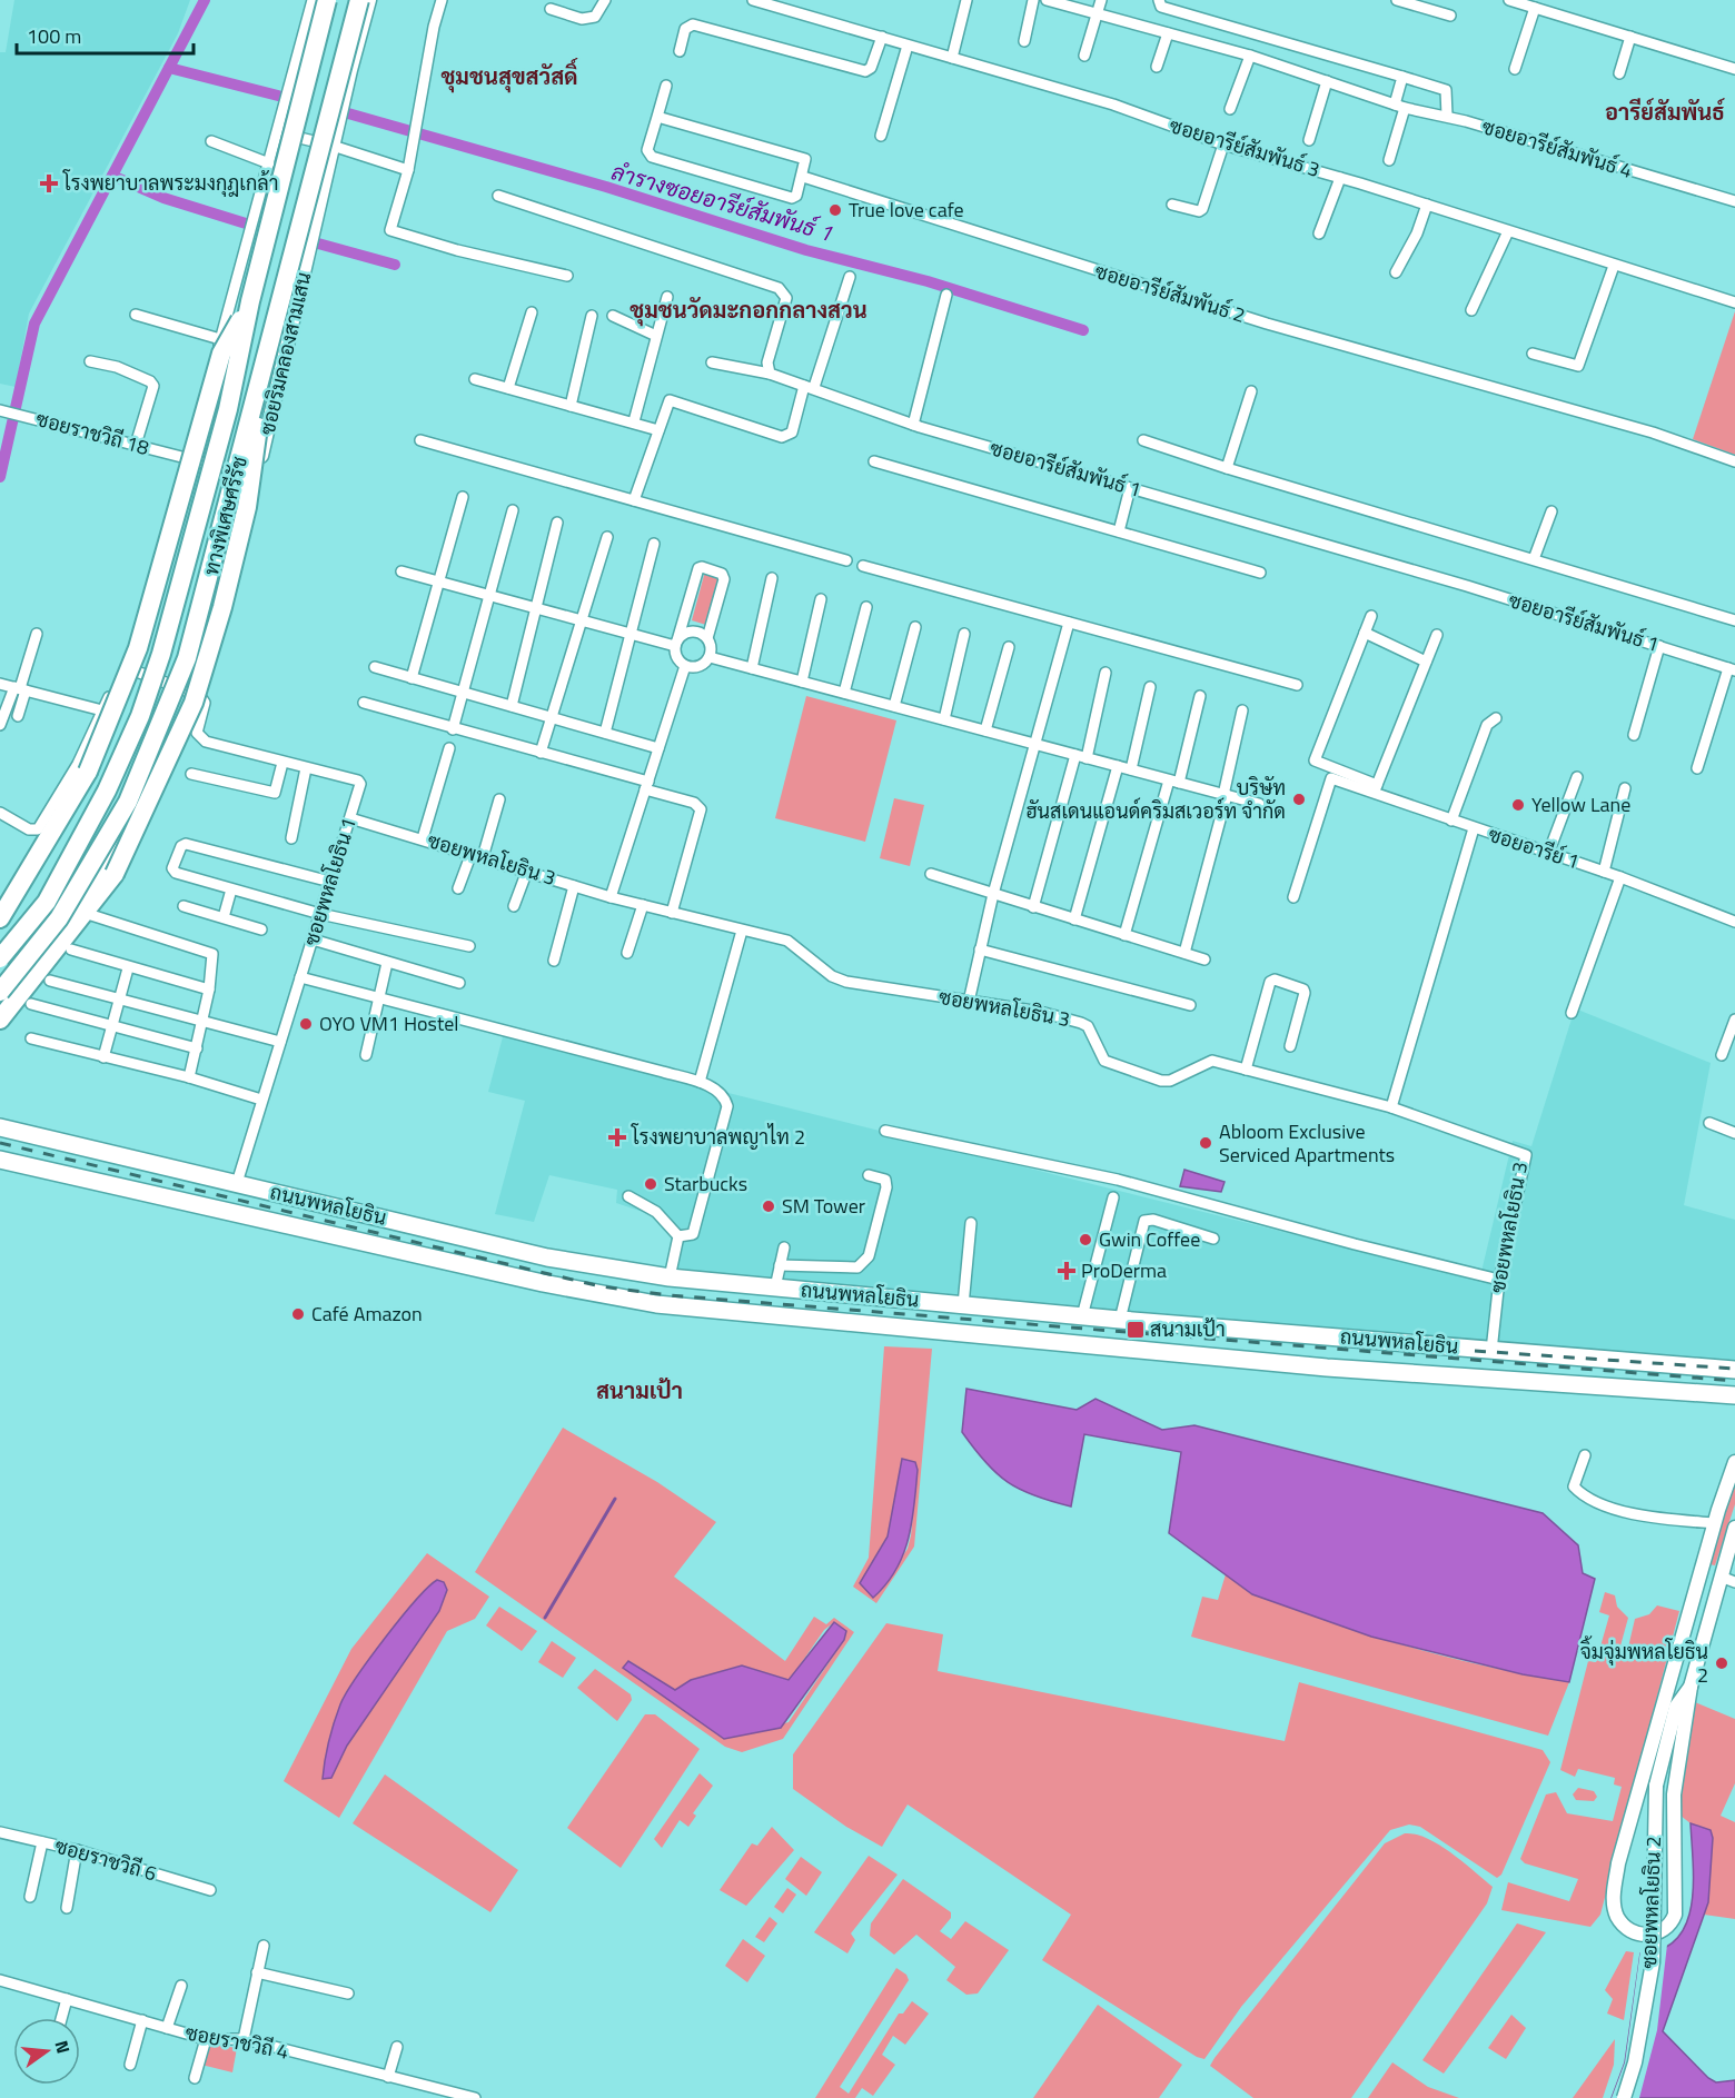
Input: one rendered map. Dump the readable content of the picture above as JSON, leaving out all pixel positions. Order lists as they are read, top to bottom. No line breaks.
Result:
{"streets":{"highway":["ทางพิเศษศรีรัช"],"main road":["ถนนพหลโยธิน"],"street":["ซอยอารีย์สัมพันธ์ 3","ซอยอารีย์สัมพันธ์ 4","ซอยอารีย์สัมพันธ์ 2","ซอยริมคลองสามเสน","ซอยราชวิถี 18","ซอยอารีย์สัมพันธ์ 1","ซอยอารีย์ 1","ซอยพหลโยธิน 3","ซอยพหลโยธิน 1","ซอยราชวิถี 6","ซอยพหลโยธิน 2","ซอยราชวิถี 4"]},"crossings":[["ซอยริมคลองสามเสน","ซอยราชวิถี 18"],["ซอยริมคลองสามเสน","ซอยพหลโยธิน 1"],["ซอยพหลโยธิน 3","ซอยพหลโยธิน 1"],["ซอยพหลโยธิน 3","ถนนพหลโยธิน"],["ซอยพหลโยธิน 1","ถนนพหลโยธิน"]],"districts":["ชุมชนสุขสวัสดิ์","อารีย์สัมพันธ์","ชุมชนวัดมะกอกกลางสวน","สนามเป้า"],"water":["ลำรางซอยอารีย์สัมพันธ์ 1"],"places":{"health":["โรงพยาบาลพระมงกุฎเกล้า","โรงพยาบาลพญาไท 2","ProDerma"],"other":["True love cafe","บริษัท ฮันสเดนแอนด์คริมสเวอร์ท จำกัด","Yellow Lane","OYO VM1 Hostel","Abloom Exclusive Serviced Apartments","Starbucks","SM Tower","Gwin Coffee","Café Amazon","จิ้มจุ่มพหลโยธิน 2"],"transit":["สนามเป้า"]},"scale_bar":"100 m","north":"right"}
